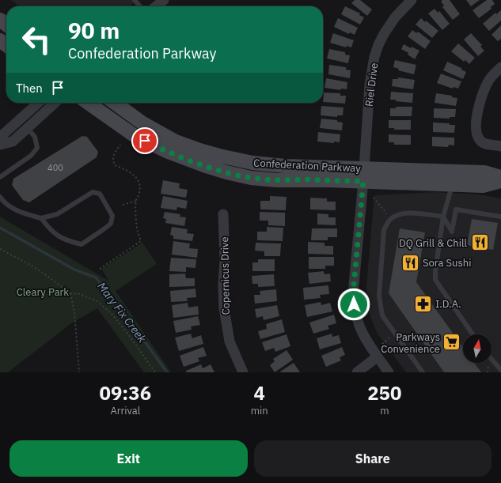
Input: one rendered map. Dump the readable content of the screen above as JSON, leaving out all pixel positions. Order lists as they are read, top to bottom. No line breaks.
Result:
{"streets":{"street":["Riel Drive","Confederation Parkway","Copernicus Drive"]},"crossings":[["Riel Drive","Confederation Parkway"]],"water":["Mary Fix Creek"],"parks":["Cleary Park"],"places":{"restaurant":["DQ Grill & Chill","Sora Sushi"],"pharmacy":["I.D.A."],"supermarket":["Parkways Convenience"]},"house_numbers":["400"],"north":"top","page":{"turn":["90 m","Confederation Parkway"],"then":"Then","eta":["09:36","Arrival","4","min","250","m"],"buttons":["Exit","Share"]}}
